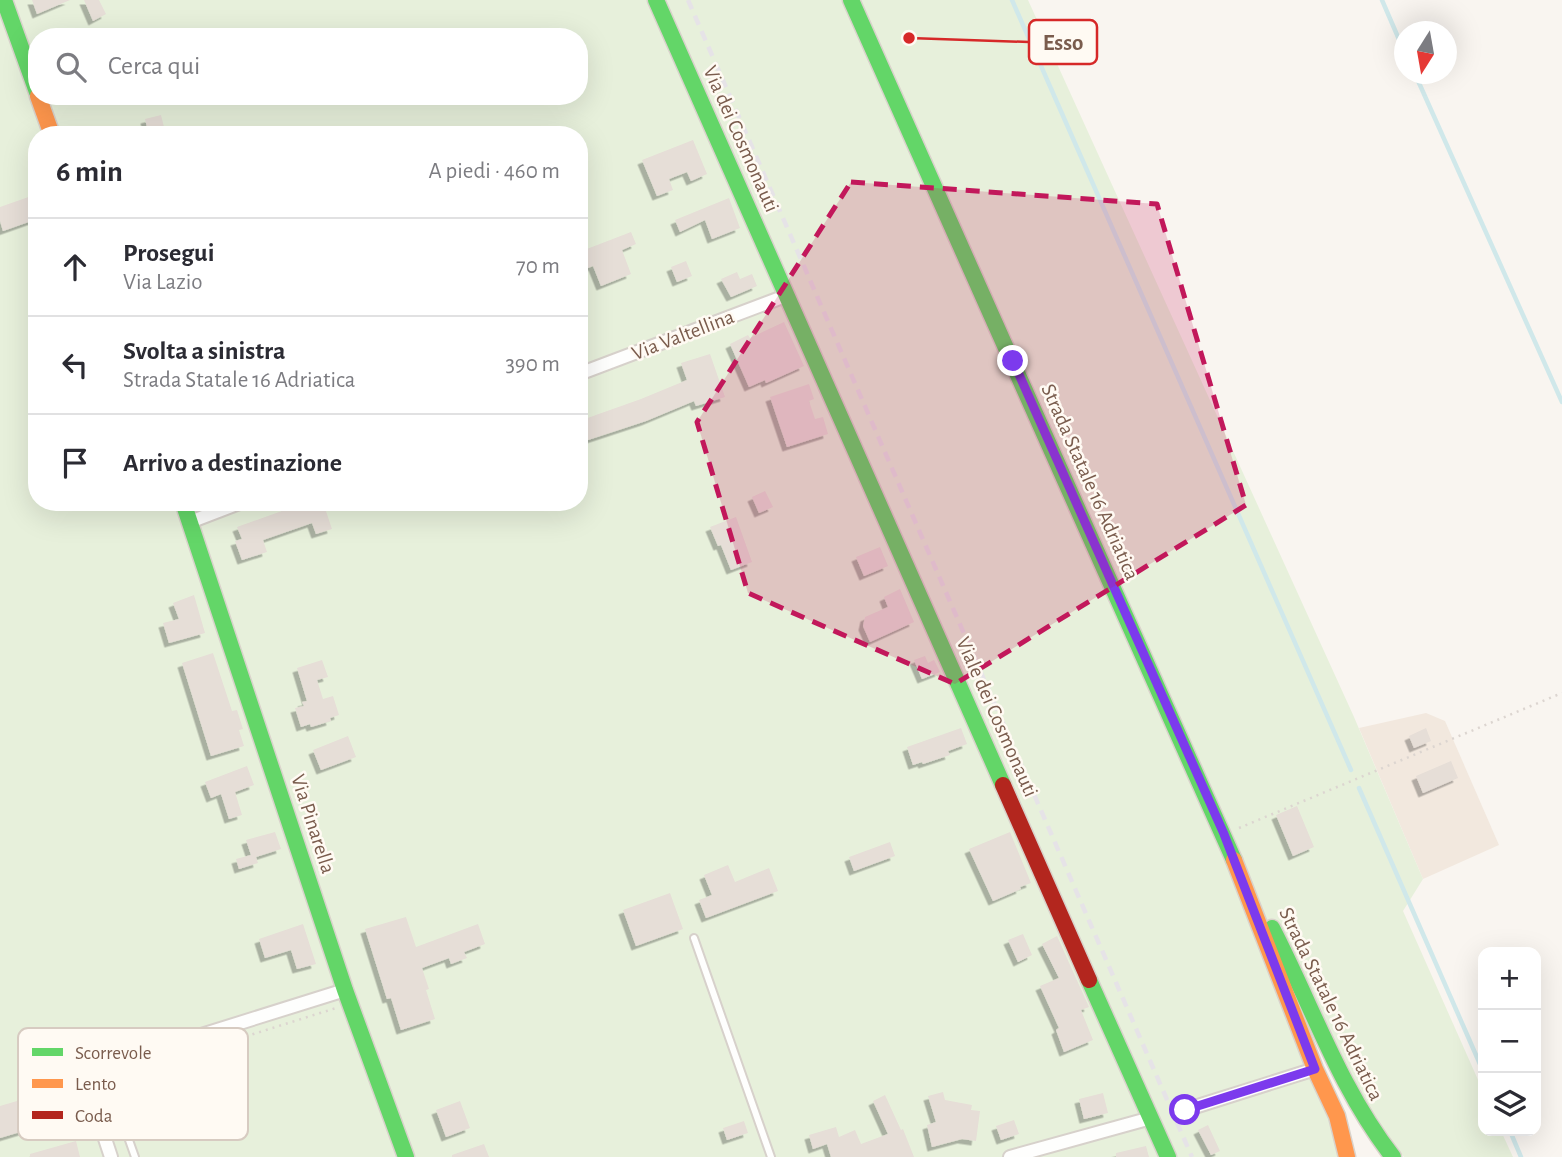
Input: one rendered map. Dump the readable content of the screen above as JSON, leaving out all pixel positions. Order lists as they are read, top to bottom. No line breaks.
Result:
{"streets":{"street":["Via dei Cosmonauti","Via Valtellina","Strada Statale 16 Adriatica","Viale dei Cosmonauti","Via Pinarella"]},"crossings":[["Via dei Cosmonauti","Via Valtellina"],["Via dei Cosmonauti","Viale dei Cosmonauti"],["Via Valtellina","Viale dei Cosmonauti"]],"places":["Esso"],"legend":["Scorrevole","Lento","Coda"],"north":"bottom","page":{"search":"Cerca qui","heading":["6 min","A piedi · 460 m"],"list":[["Prosegui","Via Lazio","70 m"],["Svolta a sinistra","Strada Statale 16 Adriatica","390 m"],"Arrivo a destinazione"],"map_buttons":["+","−"]}}
